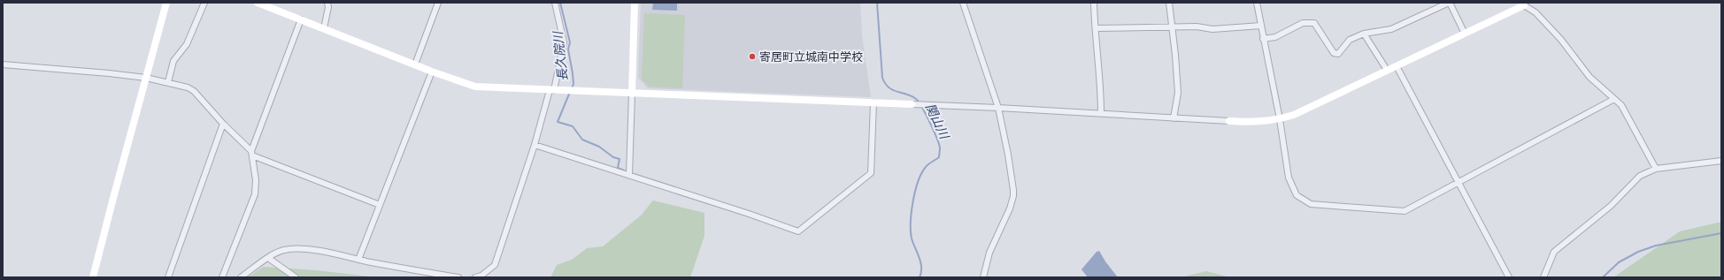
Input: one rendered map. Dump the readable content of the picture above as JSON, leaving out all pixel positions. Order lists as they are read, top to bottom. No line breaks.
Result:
{"water":["長久院川","関山川"],"places":["寄居町立城南中学校"]}
